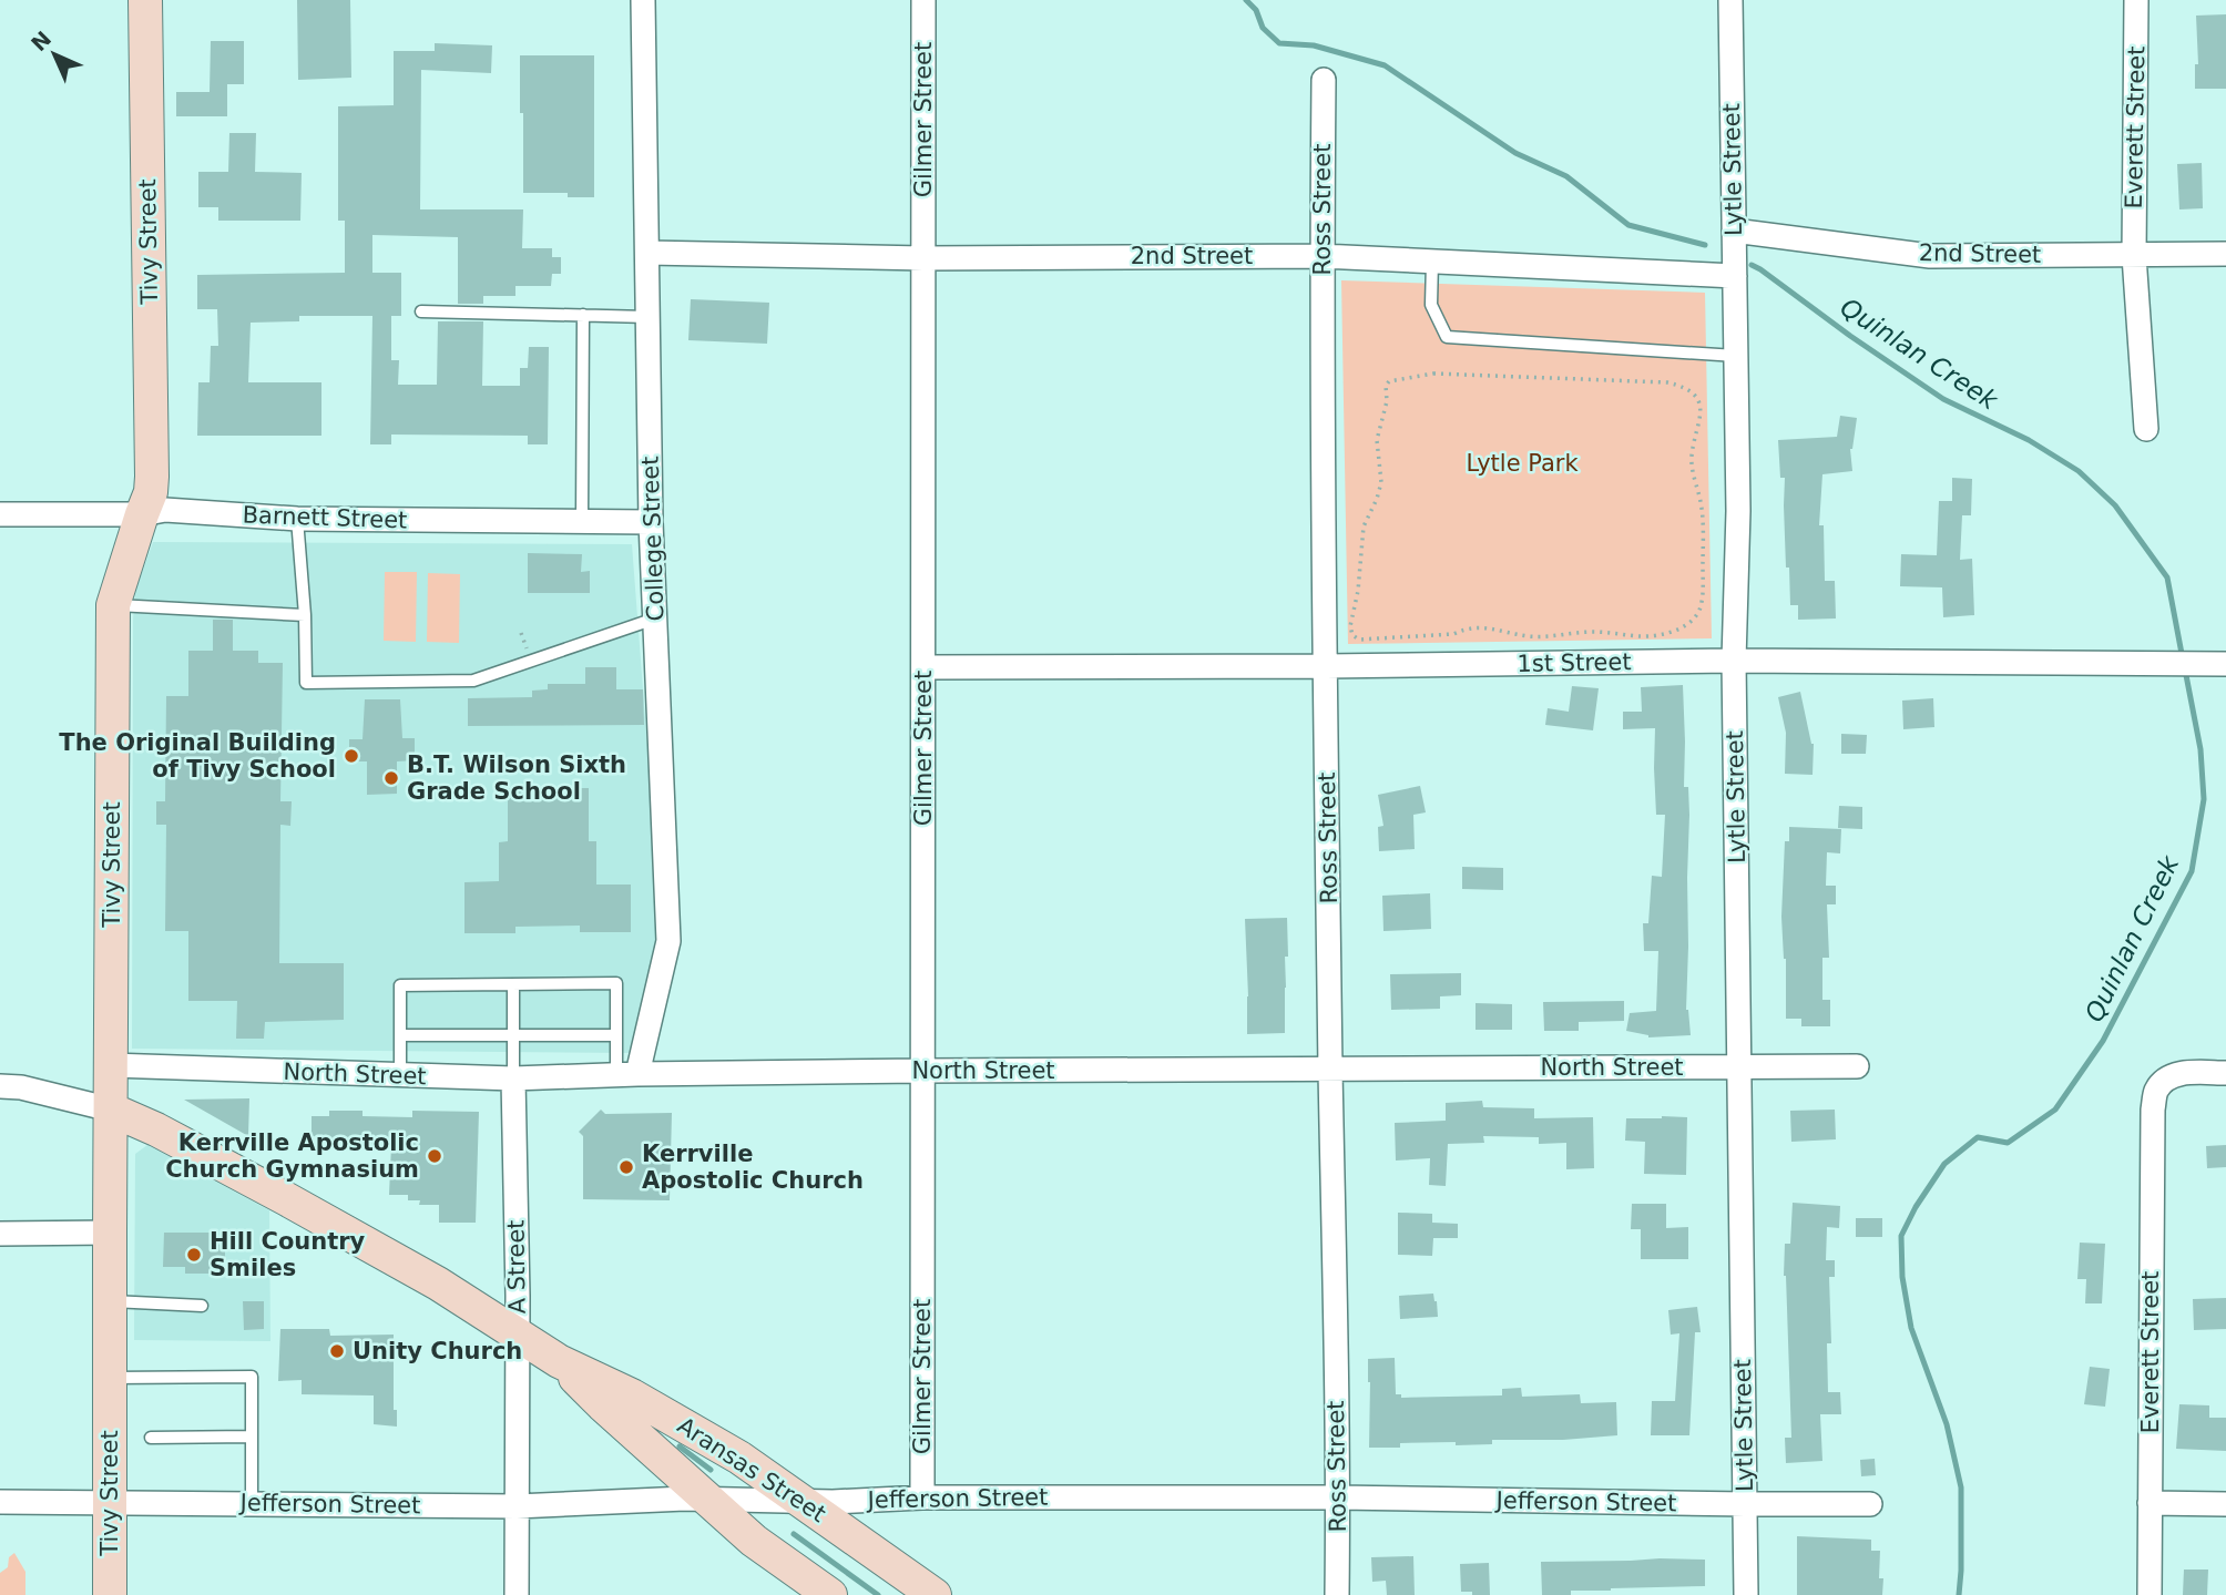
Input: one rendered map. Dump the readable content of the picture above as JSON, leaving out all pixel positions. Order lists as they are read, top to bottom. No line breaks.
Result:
{"streets":{"street":["Gilmer Street","Everett Street","Lytle Street","Ross Street","Tivy Street","2nd Street","Barnett Street","College Street","1st Street","North Street","A Street","Aransas Street","Jefferson Street"]},"crossings":[["Gilmer Street","2nd Street"],["Gilmer Street","1st Street"],["Gilmer Street","North Street"],["Gilmer Street","Jefferson Street"],["Everett Street","2nd Street"],["Lytle Street","2nd Street"],["Lytle Street","1st Street"],["Lytle Street","North Street"],["Lytle Street","Jefferson Street"],["Ross Street","2nd Street"],["Ross Street","1st Street"],["Ross Street","North Street"],["Ross Street","Jefferson Street"],["Tivy Street","Barnett Street"],["Tivy Street","North Street"],["Tivy Street","Aransas Street"],["Tivy Street","Jefferson Street"],["2nd Street","College Street"],["Barnett Street","College Street"],["College Street","North Street"],["North Street","A Street"],["A Street","Aransas Street"],["A Street","Jefferson Street"],["Aransas Street","Jefferson Street"]],"water":["Quinlan Creek"],"parks":["Lytle Park"],"places":["The Original Building of Tivy School","B.T. Wilson Sixth Grade School","Kerrville Apostolic Church Gymnasium","Kerrville Apostolic Church","Hill Country Smiles","Unity Church"],"north":"top left"}
